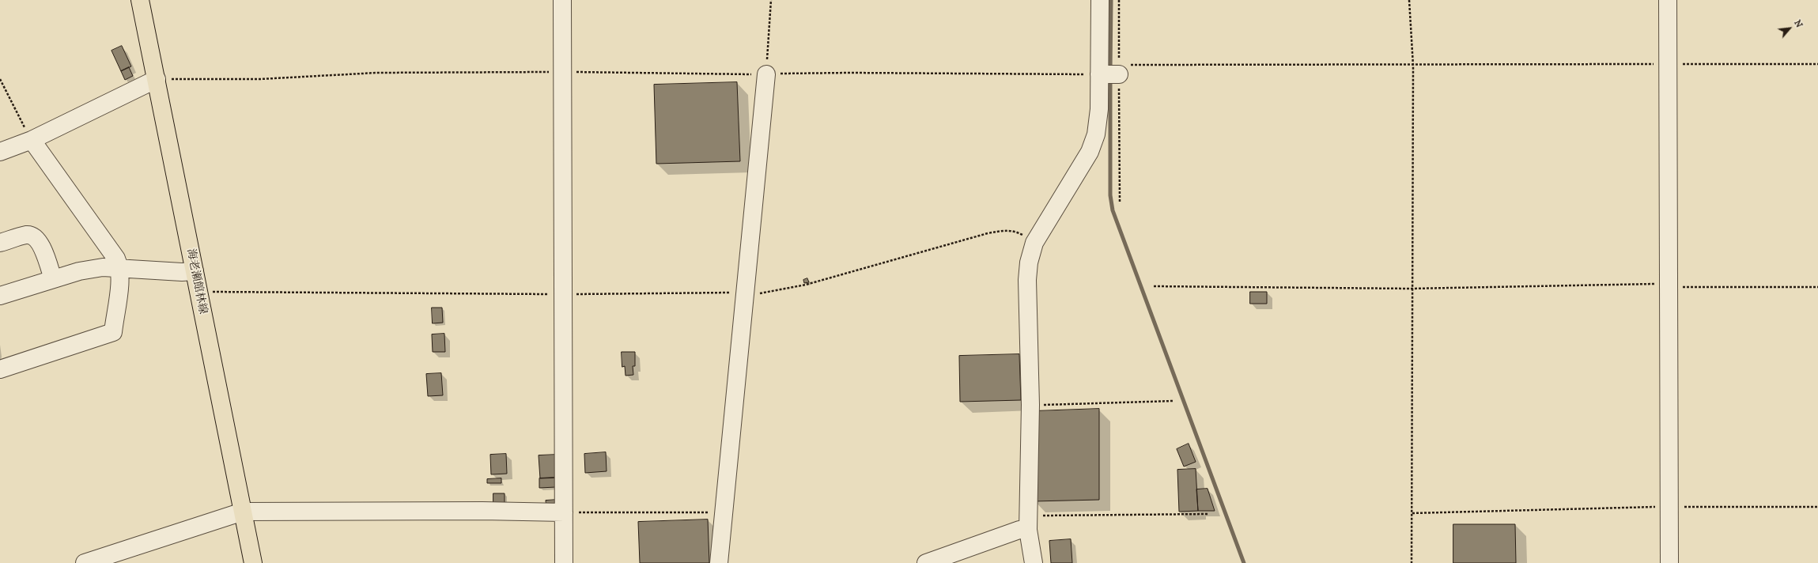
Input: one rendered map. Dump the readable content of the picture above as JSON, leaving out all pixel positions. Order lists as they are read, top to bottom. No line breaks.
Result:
{"streets":{"main road":["海老瀬館林線"]},"north":"top right"}
